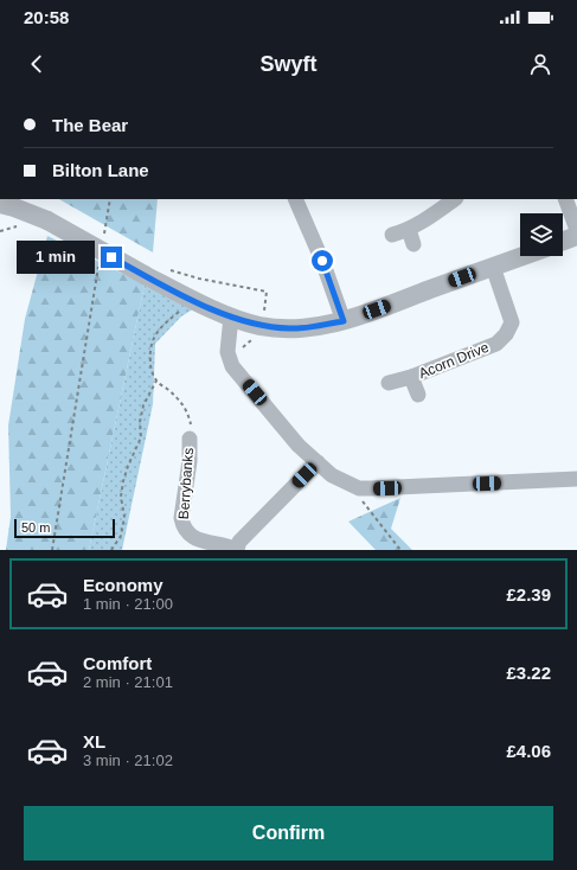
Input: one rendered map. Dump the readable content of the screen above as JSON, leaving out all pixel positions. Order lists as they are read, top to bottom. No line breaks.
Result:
{"streets":{"street":["Acorn Drive","Berrybanks"]},"scale_bar":"50 m","page":{"status":"20:58","header":"Swyft","banner":["The Bear","Bilton Lane"],"bubble":"1 min","scale":"50 m","list":[{"name":"Economy","note":"1 min · 21:00","value":"£2.39"},{"name":"Comfort","note":"2 min · 21:01","value":"£3.22"},{"name":"XL","note":"3 min · 21:02","value":"£4.06"}],"buttons":"Confirm"}}
